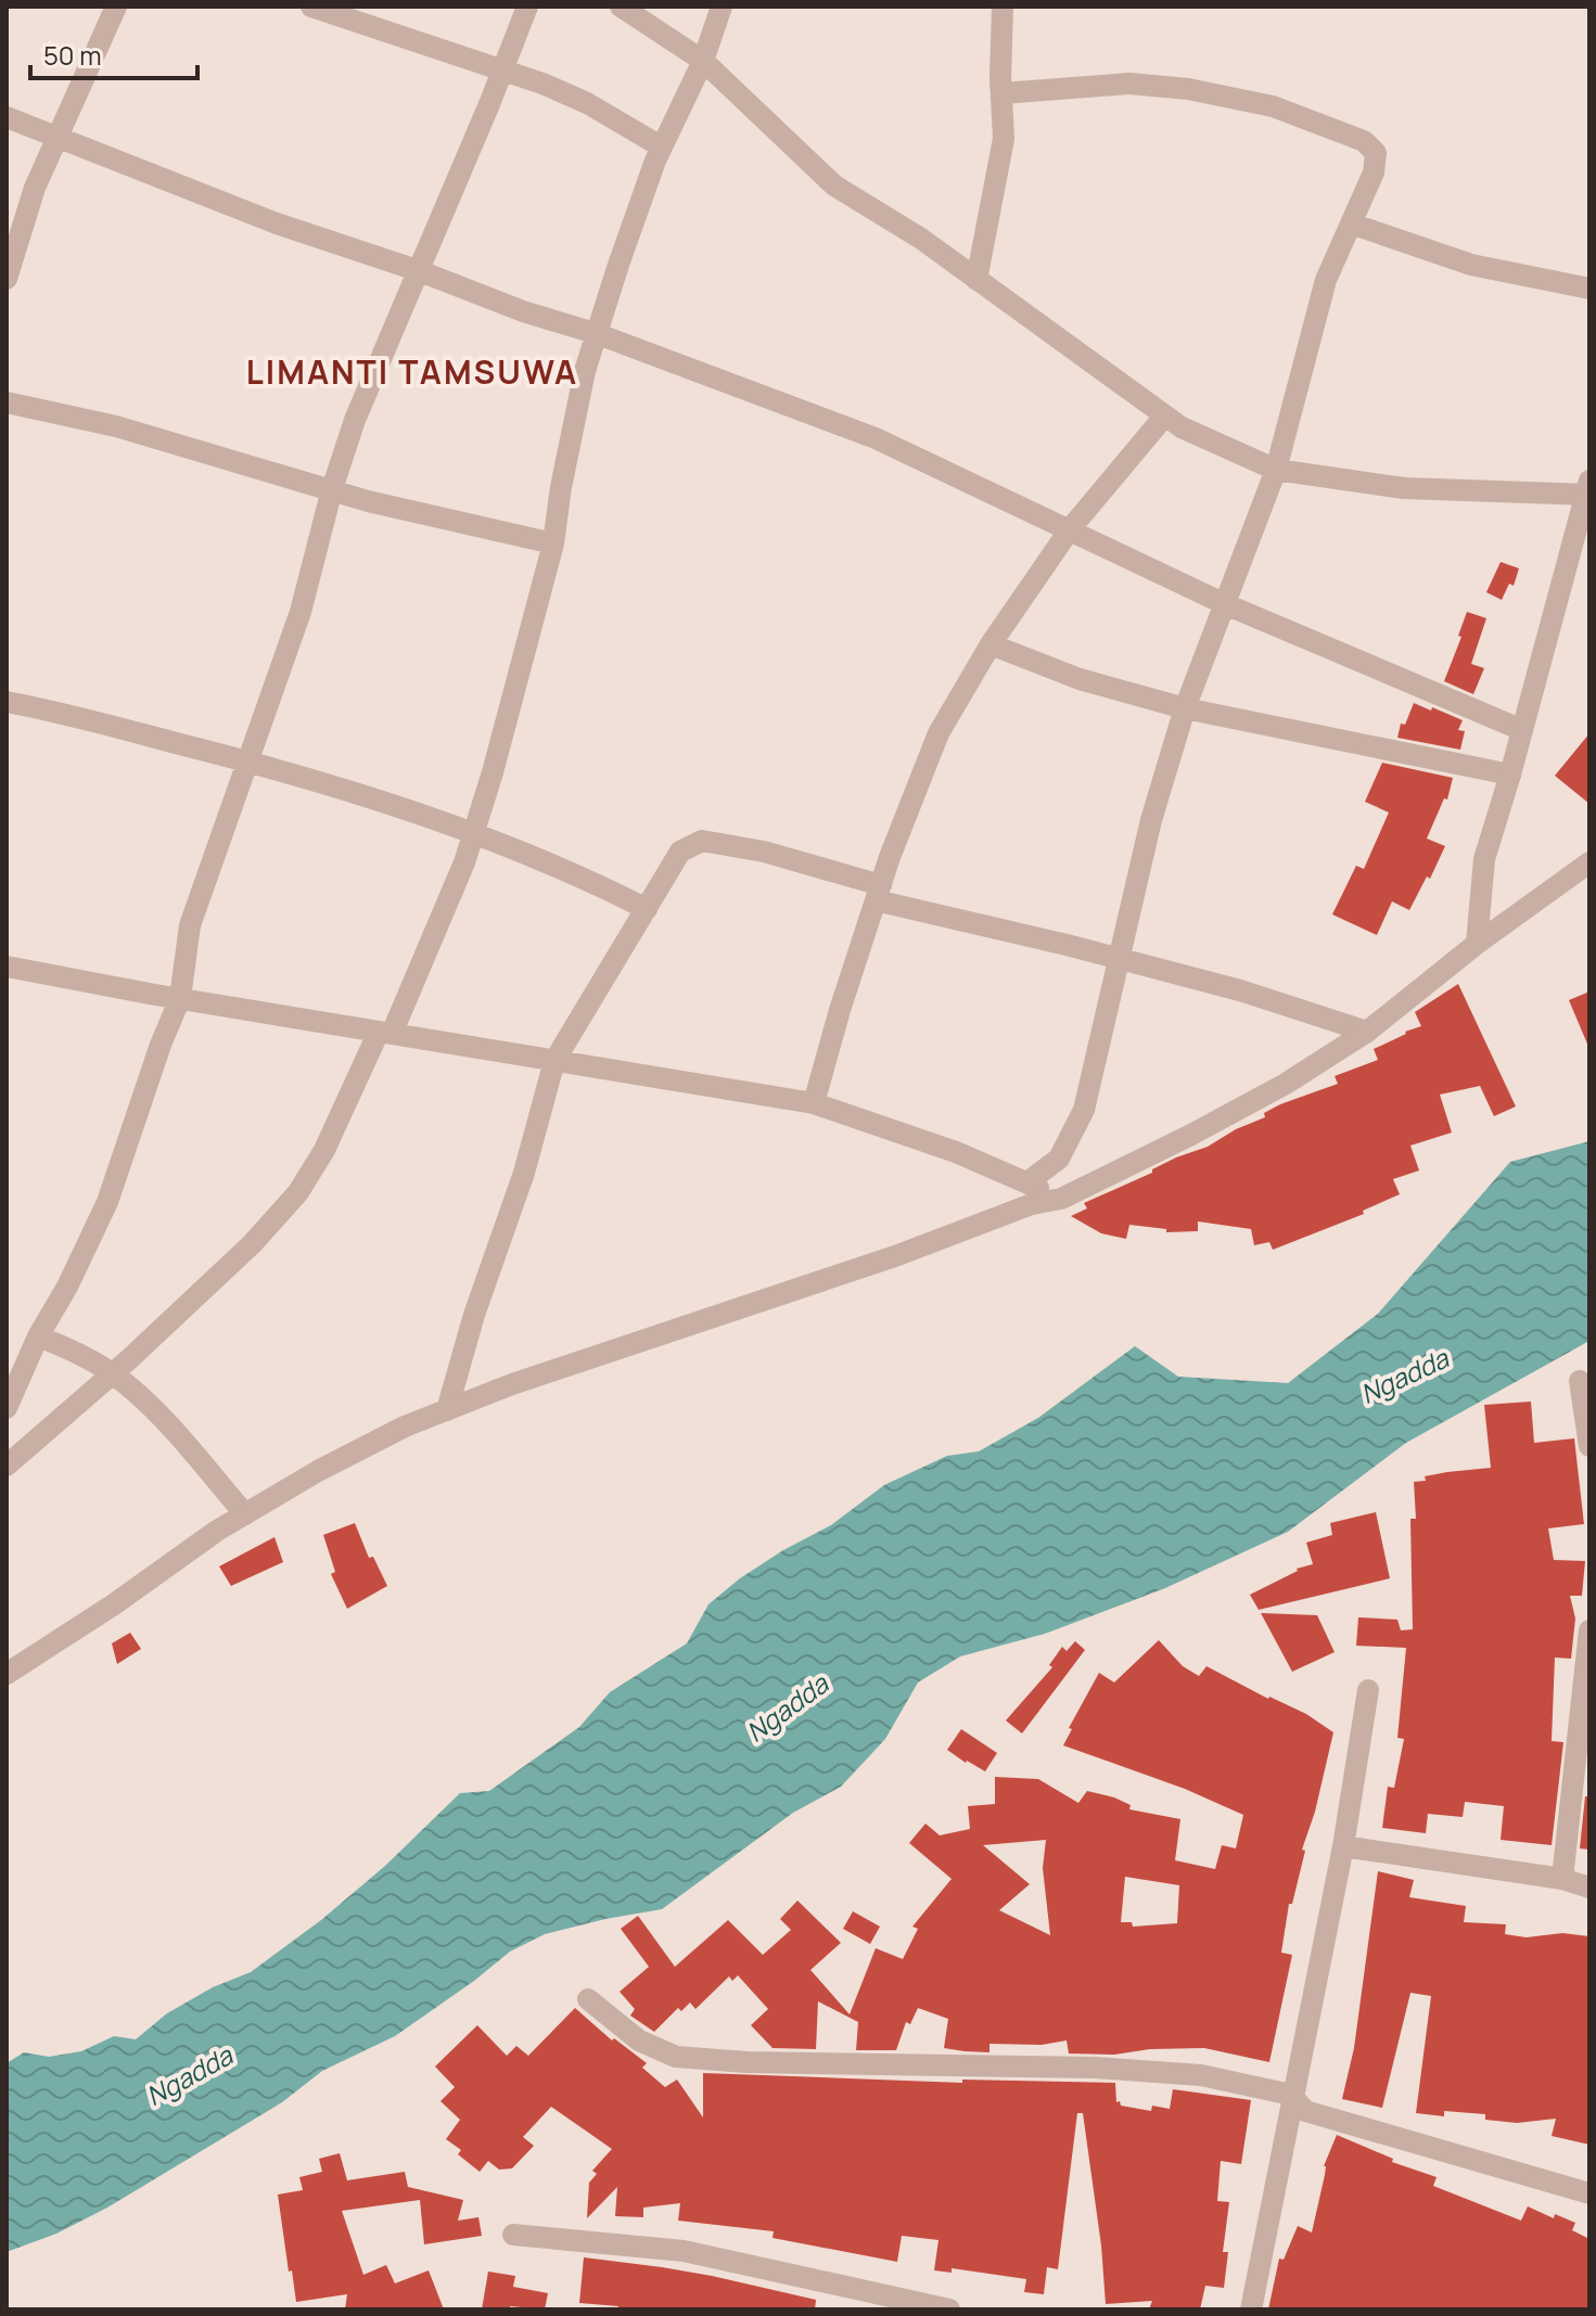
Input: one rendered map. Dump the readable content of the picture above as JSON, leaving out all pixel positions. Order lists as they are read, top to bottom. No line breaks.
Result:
{"districts":["LIMANTI TAMSUWA"],"water":["Ngadda"],"scale_bar":"50 m"}
